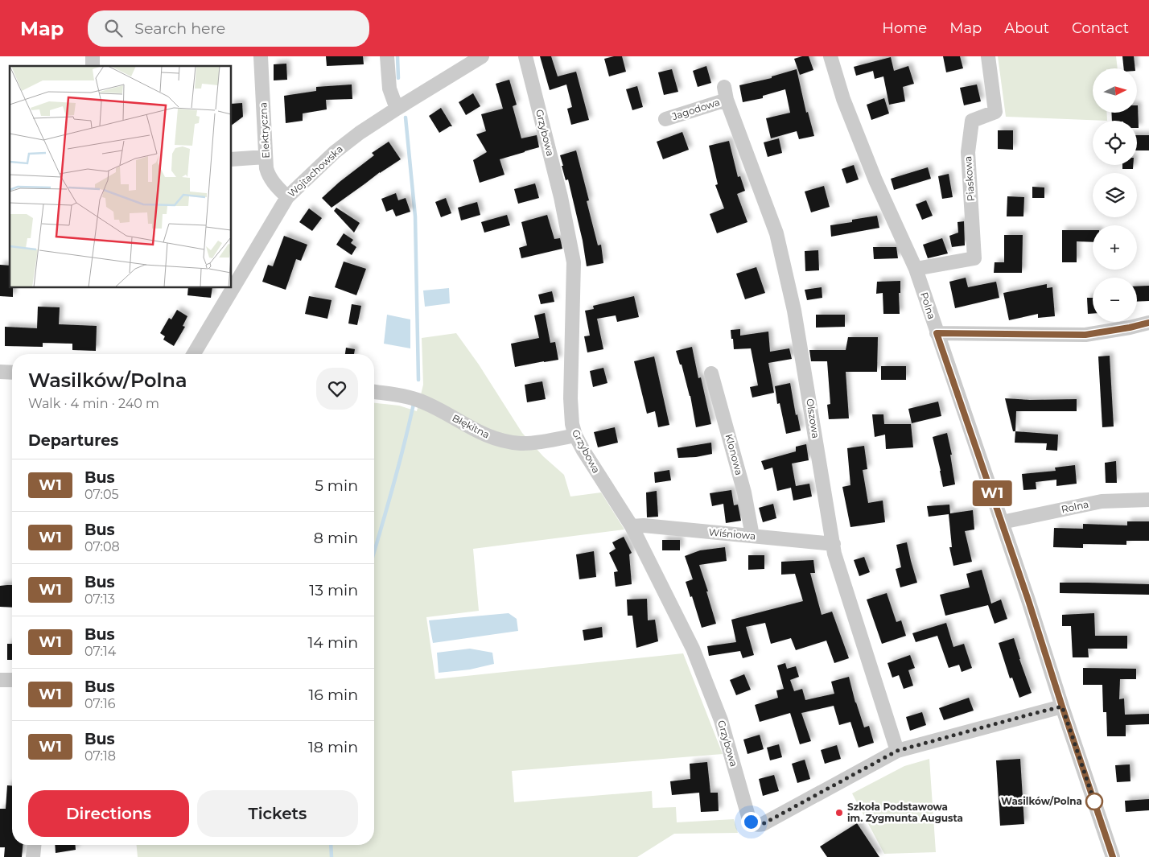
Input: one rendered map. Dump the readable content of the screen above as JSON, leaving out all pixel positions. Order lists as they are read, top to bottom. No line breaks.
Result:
{"streets":{"street":["Jagodowa","Elektryczna","Grzybowa","Wojtachowska","Piaskowa","Polna","Olszowa","Błękitna","Klonowa","Rolna","Wiśniowa"]},"crossings":[["Jagodowa","Olszowa"],["Elektryczna","Wojtachowska"],["Grzybowa","Olszowa"],["Grzybowa","Błękitna"],["Grzybowa","Wiśniowa"],["Piaskowa","Polna"],["Polna","Rolna"],["Olszowa","Wiśniowa"],["Klonowa","Wiśniowa"]],"places":["Wasilków/Polna","Szkoła Podstawowa im. Zygmunta Augusta"],"lines":["bus line W1"],"north":"right","page":{"header":"Map","search":"Search here","nav":["Home","Map","About","Contact"],"on_map":"W1","map_buttons":["+","−"],"heading":[["Wasilków/Polna","Walk · 4 min · 240 m"],"Departures"],"list":[{"mark":"W1","name":"Bus","note":"07:05","value":"5 min"},{"mark":"W1","name":"Bus","note":"07:08","value":"8 min"},{"mark":"W1","name":"Bus","note":"07:13","value":"13 min"},{"mark":"W1","name":"Bus","note":"07:14","value":"14 min"},{"mark":"W1","name":"Bus","note":"07:16","value":"16 min"},{"mark":"W1","name":"Bus","note":"07:18","value":"18 min"}],"buttons":["Directions","Tickets"]}}
